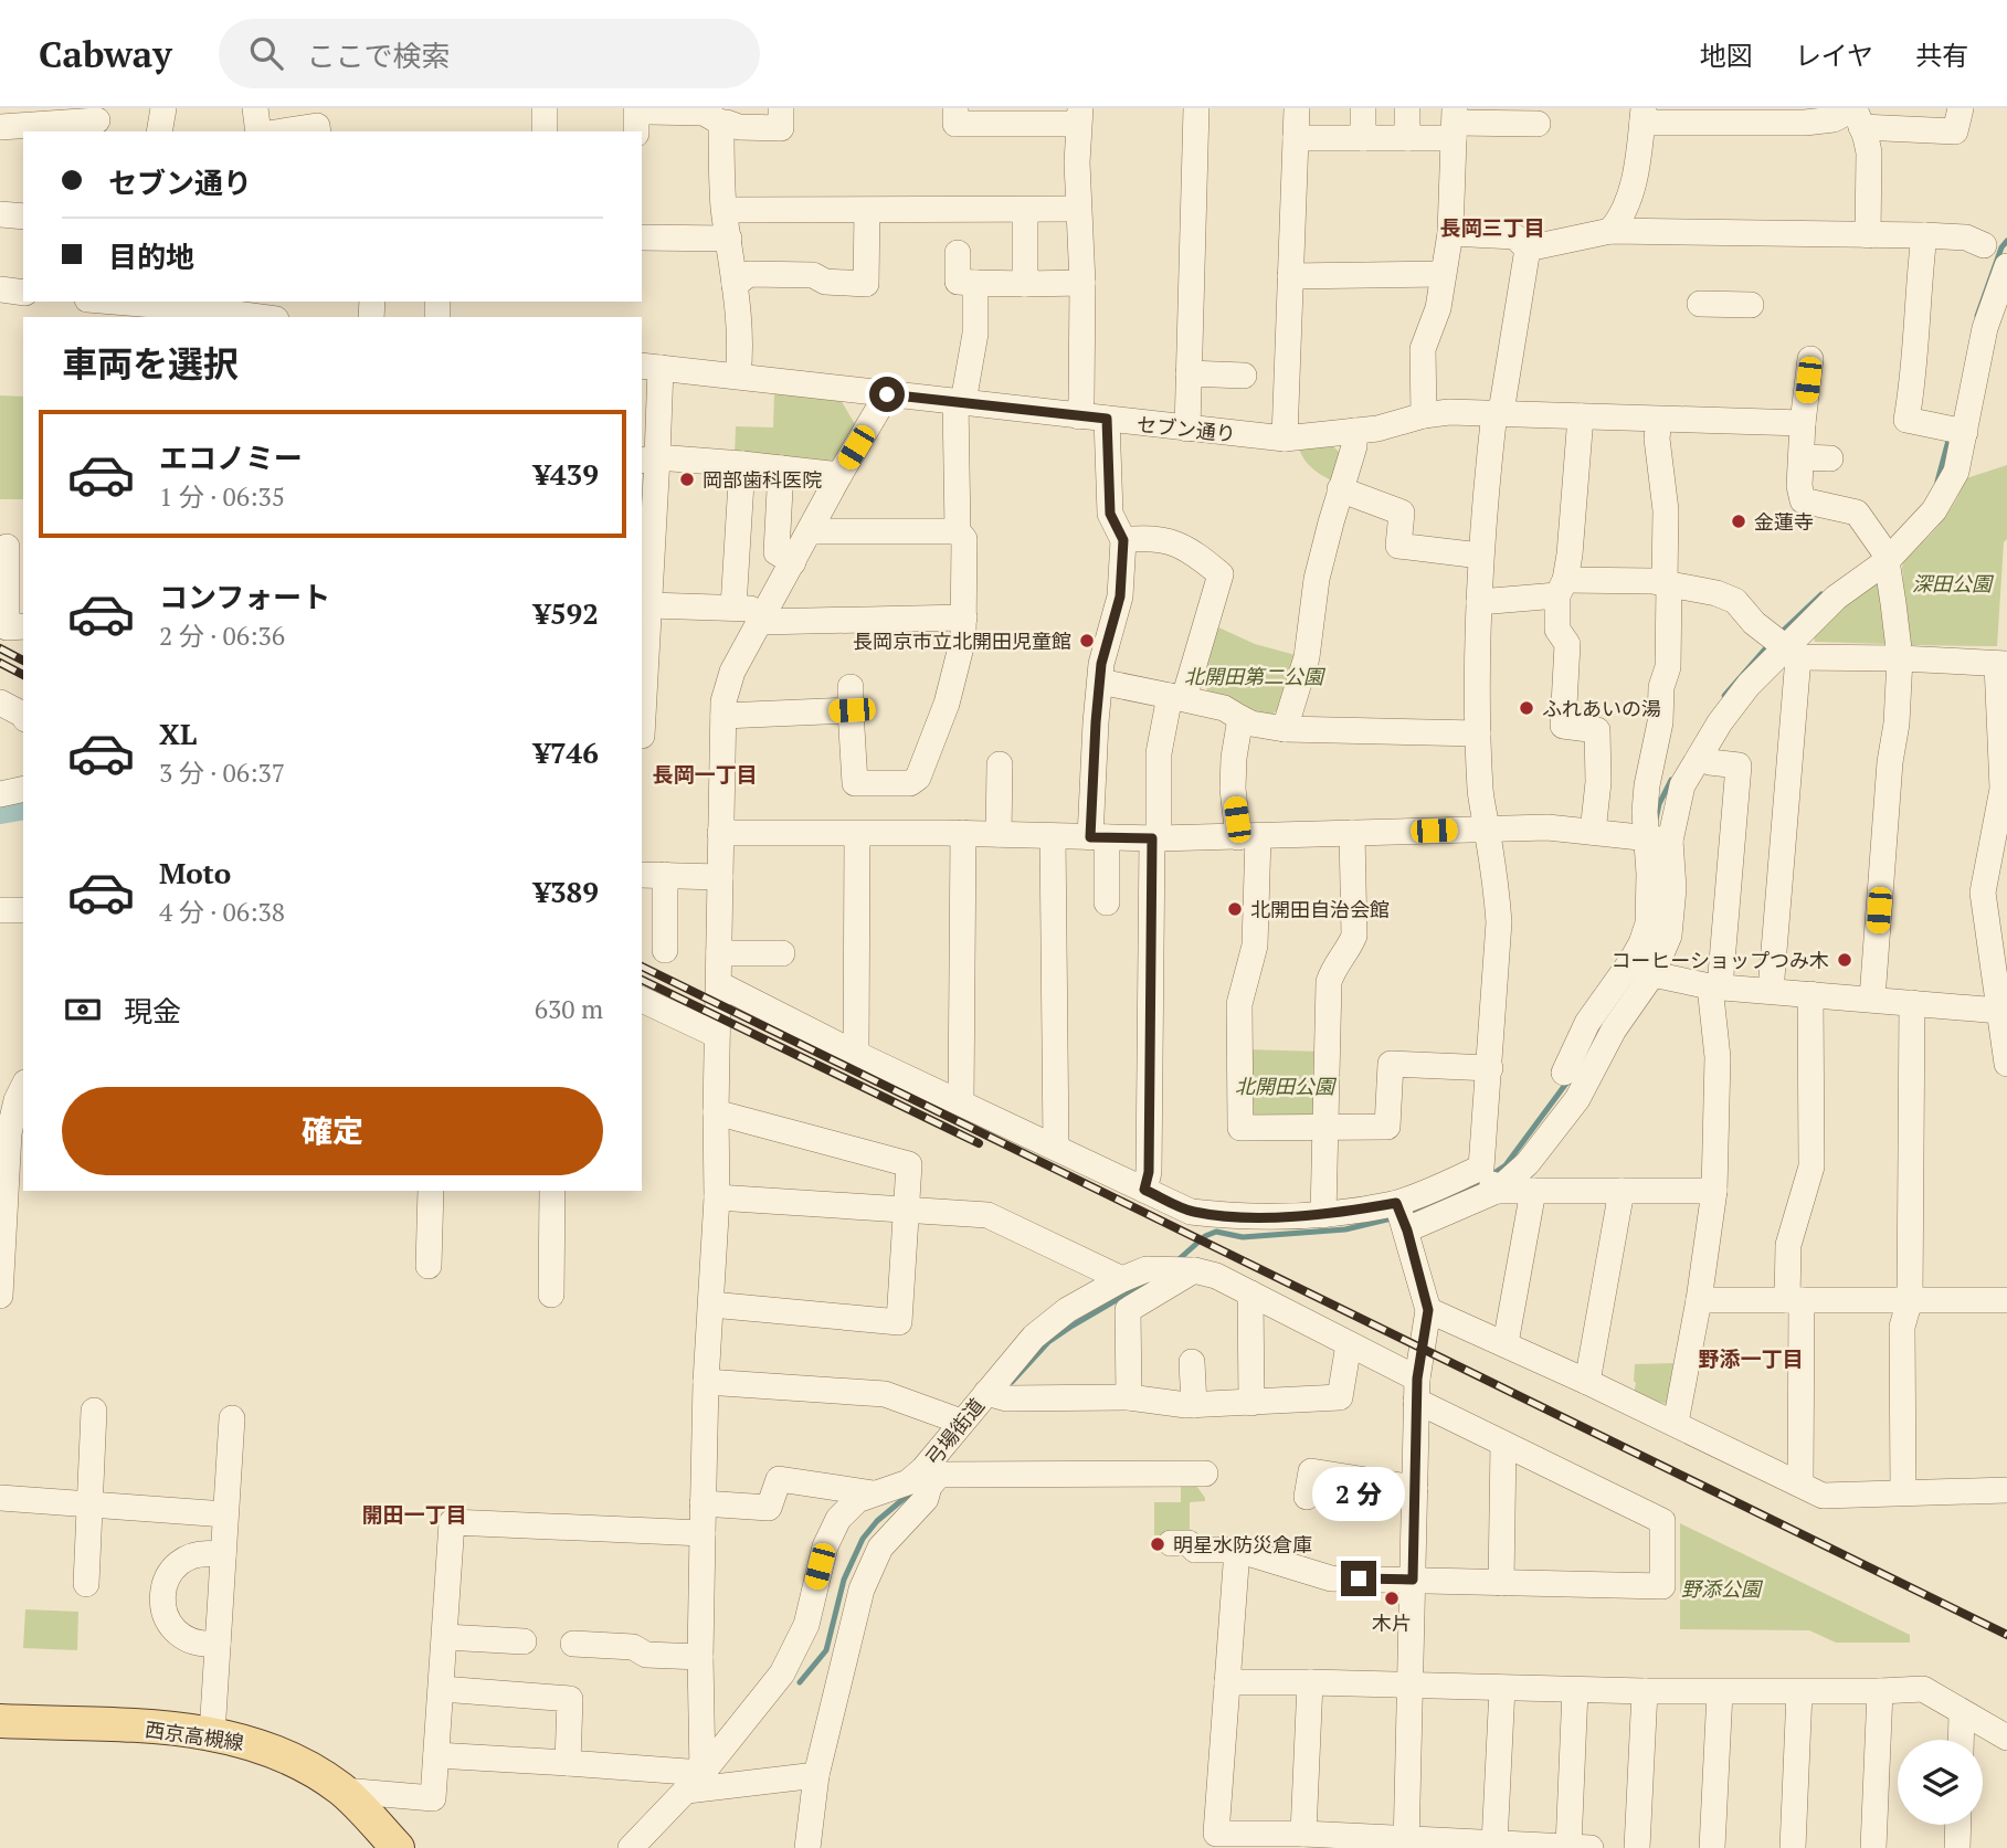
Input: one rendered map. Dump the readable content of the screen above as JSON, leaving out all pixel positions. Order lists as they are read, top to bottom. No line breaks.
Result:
{"streets":{"main road":["西京高槻線"],"street":["セブン通り","弓場街道"]},"districts":["長岡三丁目","長岡一丁目","野添一丁目","開田一丁目"],"parks":["深田公園","北開田第二公園","北開田公園","野添公園"],"places":["岡部歯科医院","金蓮寺","長岡京市立北開田児童館","ふれあいの湯","北開田自治会館","コーヒーショップつみ木","明星水防災倉庫","木片"],"page":{"header":"Cabway","search":"ここで検索","nav":["地図","レイヤ","共有"],"banner":["セブン通り","目的地"],"heading":"車両を選択","list":[{"name":"エコノミー","note":"1 分 · 06:35","value":"¥439"},{"name":"コンフォート","note":"2 分 · 06:36","value":"¥592"},{"name":"XL","note":"3 分 · 06:37","value":"¥746"},{"name":"Moto","note":"4 分 · 06:38","value":"¥389"}],"pay":["現金","630 m"],"buttons":"確定","bubble":"2 分"}}
